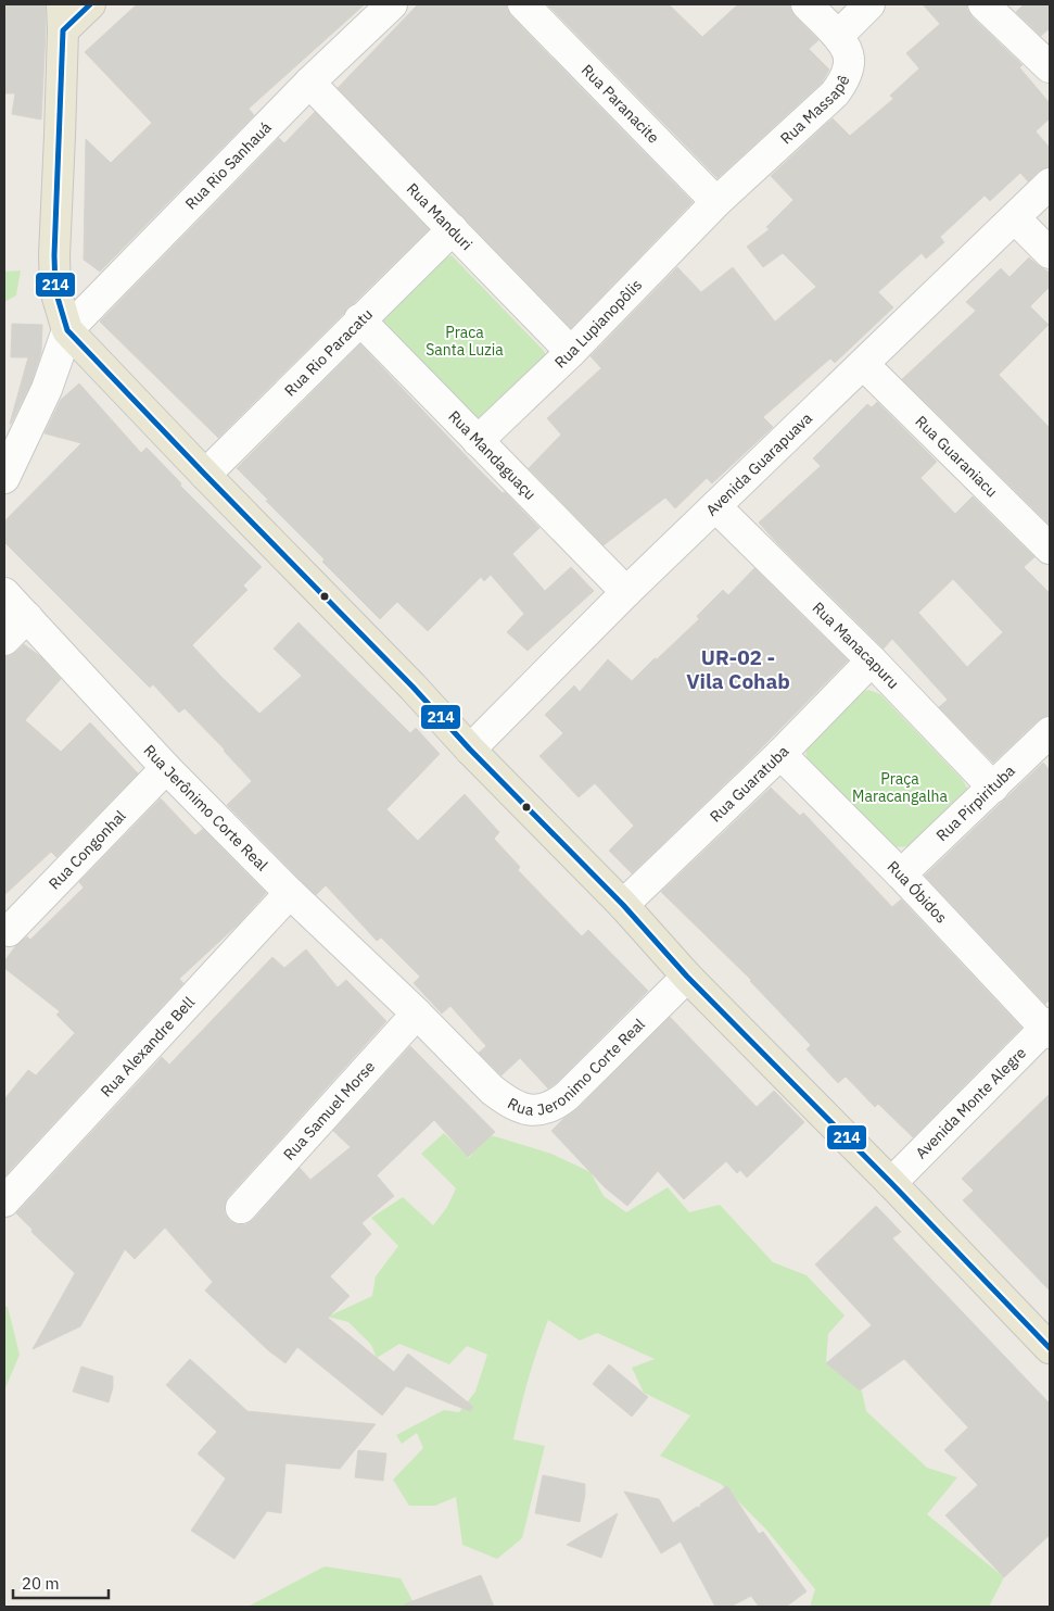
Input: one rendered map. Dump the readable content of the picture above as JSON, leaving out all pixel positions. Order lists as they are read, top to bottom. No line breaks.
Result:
{"streets":{"street":["Rua Paranacite","Rua Massapê","Rua Rio Sanhauá","Rua Manduri","Rua Lupianopôlis","Rua Rio Paracatu","Rua Mandaguaçu","Rua Guaraniacu","Avenida Guarapuava","Rua Manacapuru","Rua Guaratuba","Rua Pirpirituba","Rua Jerônimo Corte Real","Rua Congonhal","Rua Óbidos","Rua Alexandre Bell","Rua Jeronimo Corte Real","Avenida Monte Alegre","Rua Samuel Morse"]},"crossings":[["Rua Paranacite","Rua Massapê"],["Rua Paranacite","Rua Lupianopôlis"],["Rua Massapê","Rua Lupianopôlis"],["Rua Rio Sanhauá","Rua Manduri"],["Rua Manduri","Rua Lupianopôlis"],["Rua Manduri","Rua Rio Paracatu"],["Rua Lupianopôlis","Rua Mandaguaçu"],["Rua Rio Paracatu","Rua Mandaguaçu"],["Rua Mandaguaçu","Avenida Guarapuava"],["Rua Guaraniacu","Avenida Guarapuava"],["Avenida Guarapuava","Rua Manacapuru"],["Rua Manacapuru","Rua Guaratuba"],["Rua Manacapuru","Rua Pirpirituba"],["Rua Guaratuba","Rua Óbidos"],["Rua Pirpirituba","Rua Óbidos"],["Rua Jerônimo Corte Real","Rua Congonhal"],["Rua Jerônimo Corte Real","Rua Alexandre Bell"],["Rua Jerônimo Corte Real","Rua Jeronimo Corte Real"],["Rua Jerônimo Corte Real","Rua Samuel Morse"],["Rua Óbidos","Avenida Monte Alegre"],["Rua Jeronimo Corte Real","Rua Samuel Morse"]],"districts":["UR-02 - Vila Cohab"],"parks":["Praca Santa Luzia","Praça Maracangalha"],"lines":["transit line 214"],"scale_bar":"20 m"}
